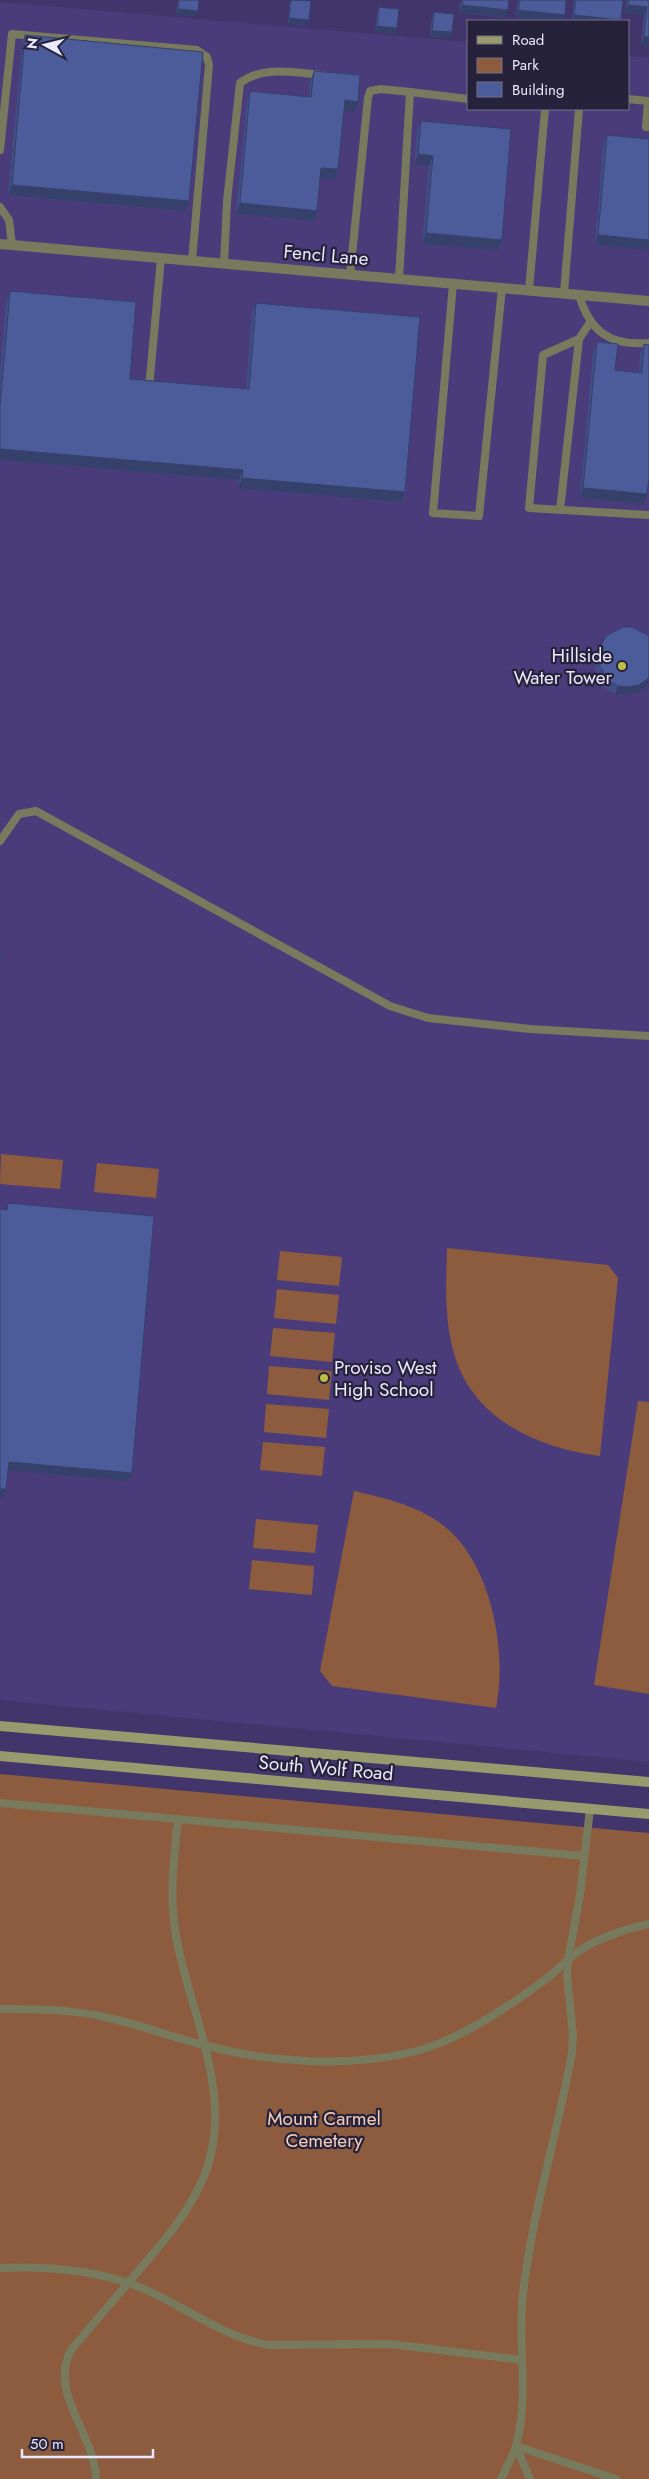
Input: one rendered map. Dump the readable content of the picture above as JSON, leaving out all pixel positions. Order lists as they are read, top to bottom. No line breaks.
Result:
{"streets":{"main road":["South Wolf Road"],"street":["Fencl Lane"]},"parks":["Mount Carmel Cemetery"],"places":["Hillside Water Tower","Proviso West High School"],"legend":["Road","Park","Building"],"scale_bar":"50 m","north":"left"}
